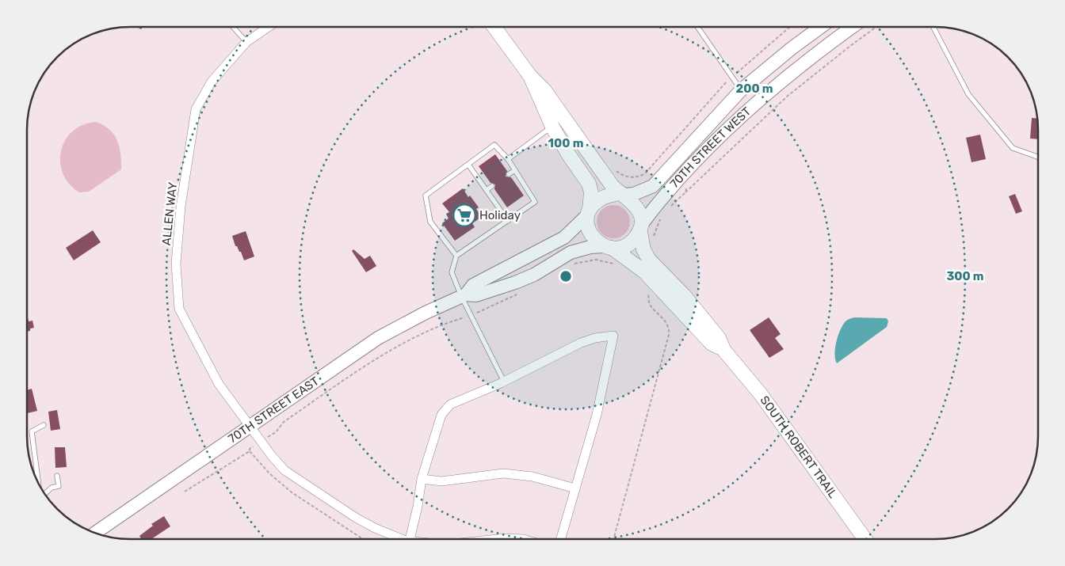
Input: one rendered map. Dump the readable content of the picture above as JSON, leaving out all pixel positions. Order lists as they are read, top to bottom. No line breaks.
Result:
{"streets":{"main road":["70TH STREET WEST","70TH STREET EAST","SOUTH ROBERT TRAIL"],"street":["ALLEN WAY"]},"crossings":[["70TH STREET WEST","70TH STREET EAST"],["70TH STREET WEST","SOUTH ROBERT TRAIL"],["ALLEN WAY","70TH STREET EAST"],["70TH STREET EAST","SOUTH ROBERT TRAIL"]],"places":{"supermarket":["Holiday"]},"rings":["200 m","100 m","300 m"]}
